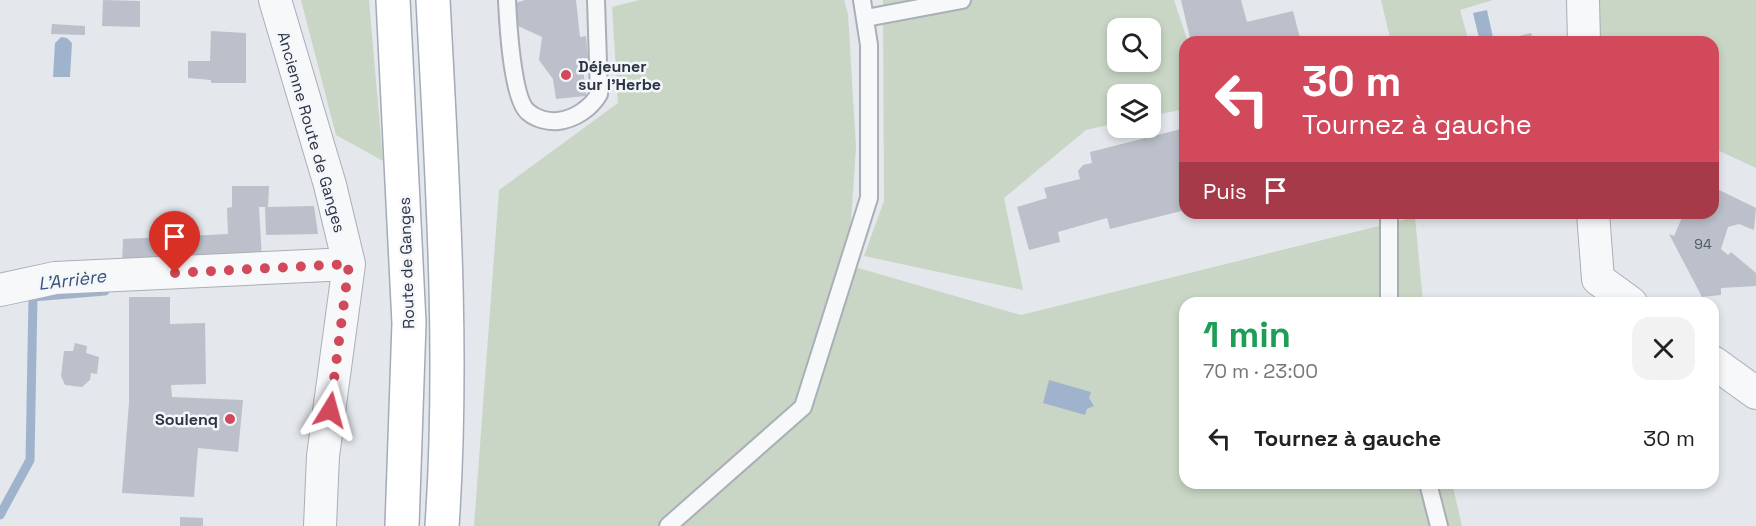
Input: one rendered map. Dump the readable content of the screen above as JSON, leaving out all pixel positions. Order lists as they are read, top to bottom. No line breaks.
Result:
{"streets":{"main road":["Route de Ganges"],"street":["Ancienne Route de Ganges"]},"water":["L'Arrière"],"places":["Déjeuner sur l'Herbe","Soulenq"],"house_numbers":["94"],"page":{"turn":["30 m","Tournez à gauche"],"then":"Puis","heading":["1 min","70 m · 23:00"],"list":[{"name":"Tournez à gauche","value":"30 m"}]}}
